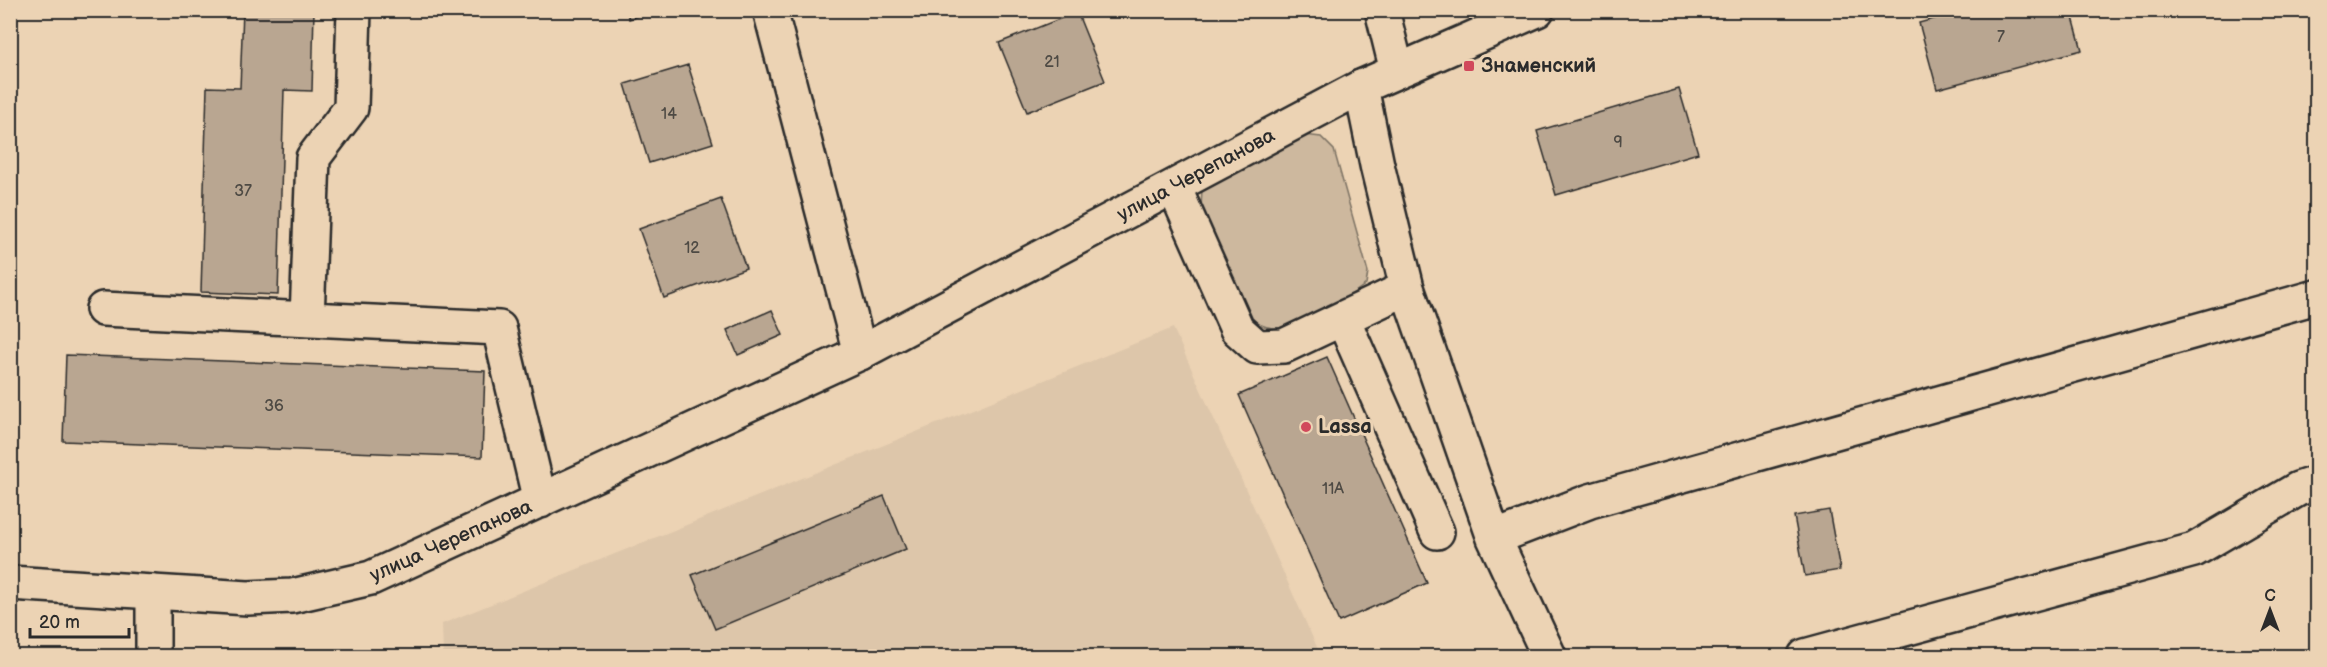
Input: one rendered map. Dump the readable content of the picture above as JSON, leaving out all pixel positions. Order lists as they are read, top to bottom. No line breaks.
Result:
{"streets":{"main road":["улица Черепанова"]},"places":{"transit":["Знаменский"],"other":["Lassa"]},"house_numbers":["7","21","14","9","37","12","36","11А"],"scale_bar":"20 m","north":"top"}
